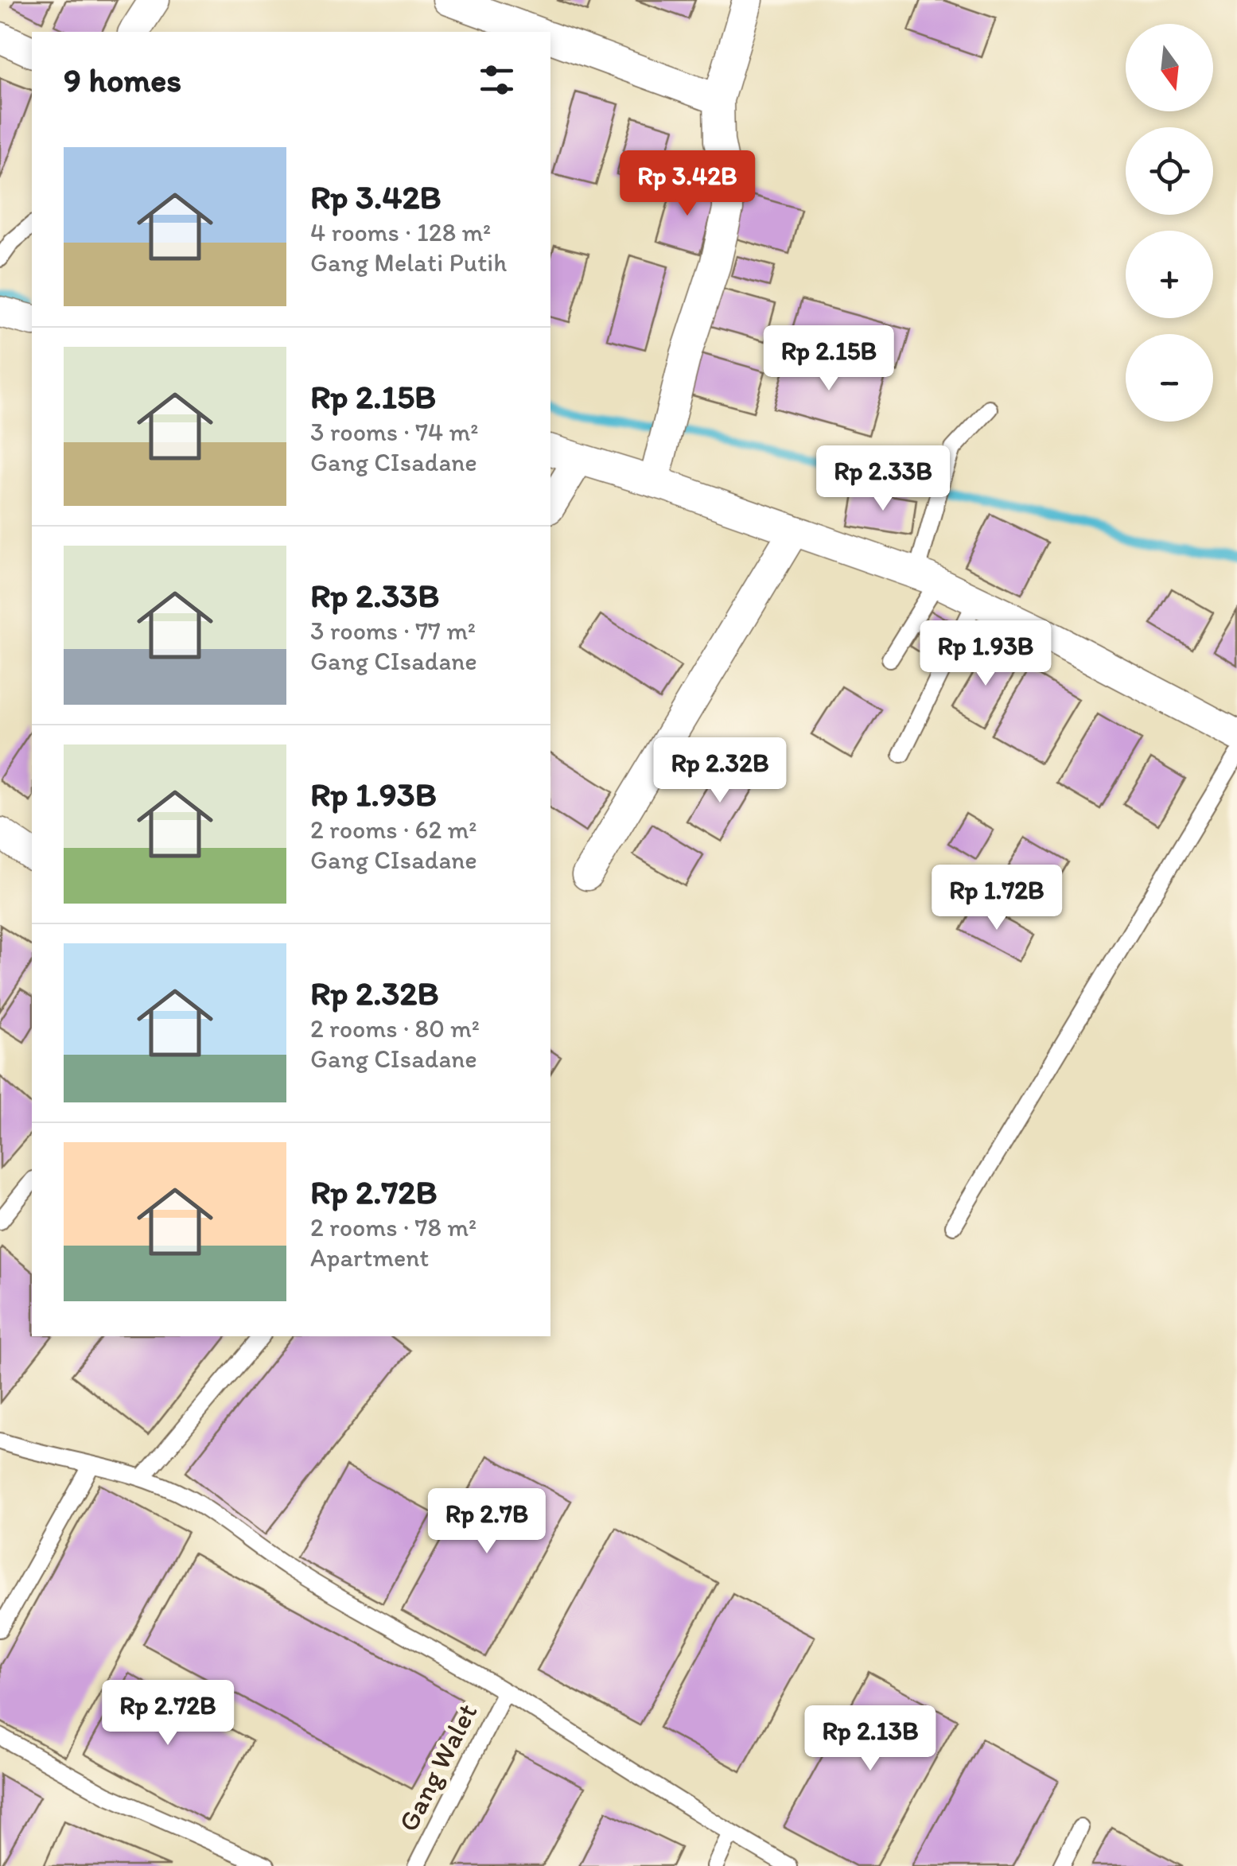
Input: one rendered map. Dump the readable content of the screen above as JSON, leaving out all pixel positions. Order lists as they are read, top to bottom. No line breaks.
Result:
{"streets":{"lane":["Gang Walet"]},"north":"bottom","page":{"map_buttons":["+","−"],"heading":"9 homes","list":[{"name":"Rp 3.42B","note":"4 rooms · 128 m² · Gang Melati Putih"},{"name":"Rp 2.15B","note":"3 rooms · 74 m² · Gang CIsadane"},{"name":"Rp 2.33B","note":"3 rooms · 77 m² · Gang CIsadane"},{"name":"Rp 1.93B","note":"2 rooms · 62 m² · Gang CIsadane"},{"name":"Rp 2.32B","note":"2 rooms · 80 m² · Gang CIsadane"},{"name":"Rp 2.72B","note":"2 rooms · 78 m² · Apartment"}],"price":["Rp 3.42B","Rp 2.15B","Rp 2.33B","Rp 1.93B","Rp 2.32B","Rp 1.72B","Rp 2.7B","Rp 2.72B","Rp 2.13B"]}}
